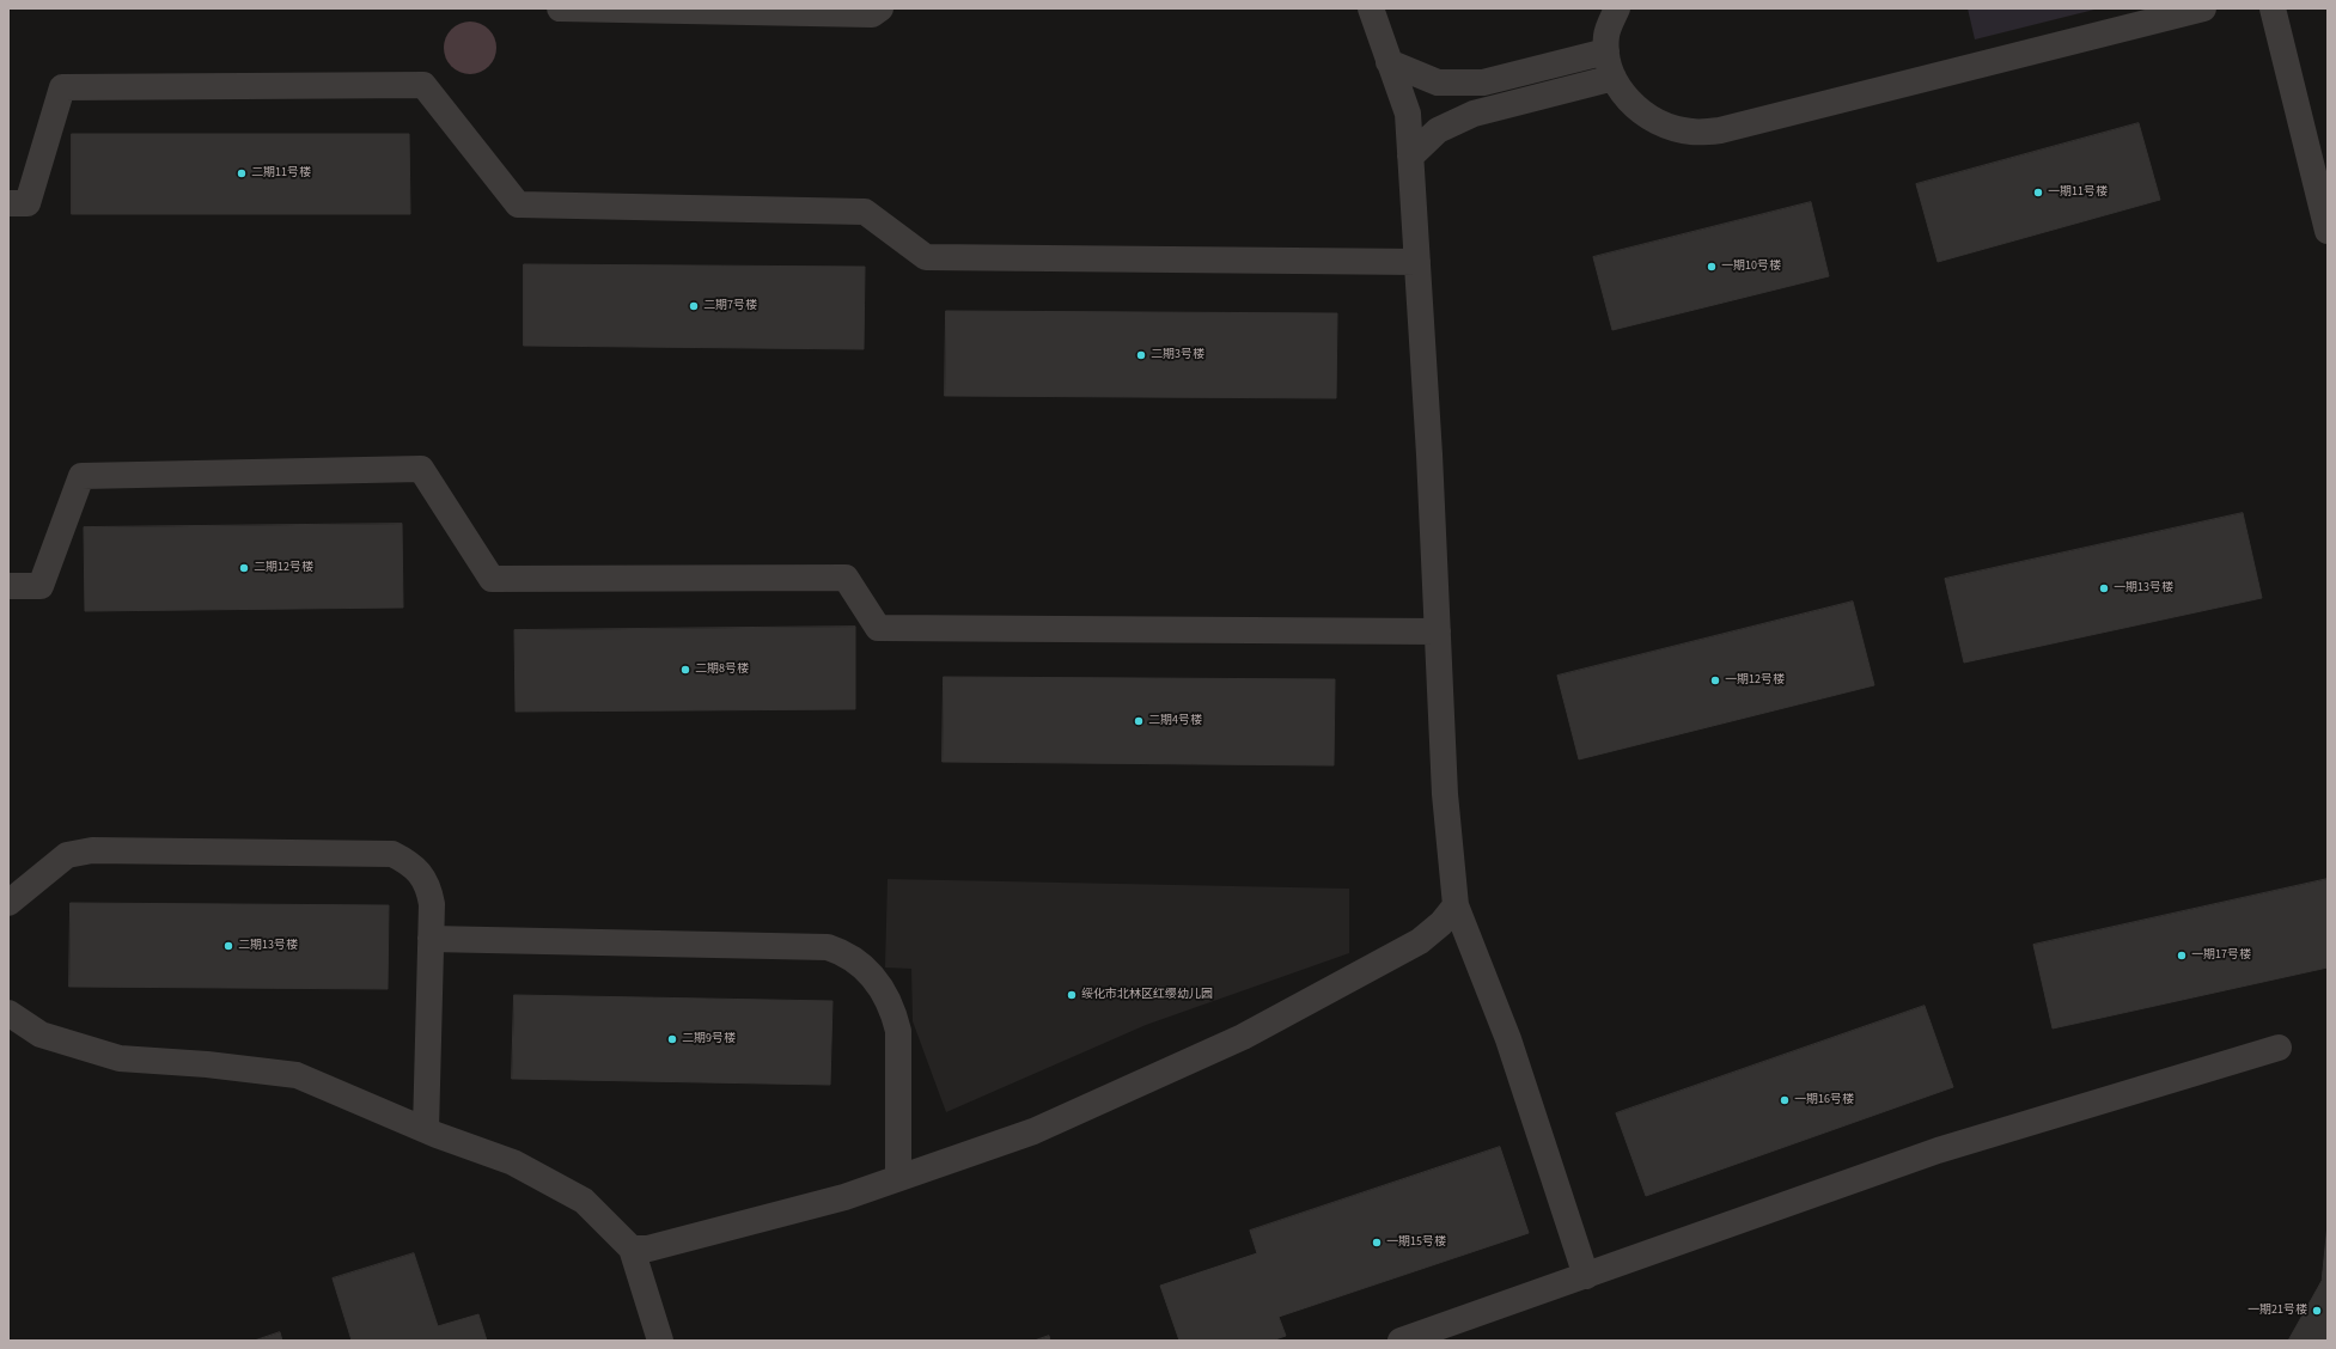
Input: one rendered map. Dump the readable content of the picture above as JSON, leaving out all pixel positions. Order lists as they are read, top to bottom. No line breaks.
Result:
{"places":["二期11号楼","一期11号楼","一期10号楼","二期7号楼","二期3号楼","二期12号楼","一期13号楼","二期8号楼","一期12号楼","二期4号楼","二期13号楼","一期17号楼","绥化市北林区红缨幼儿园","二期9号楼","一期16号楼","一期15号楼","一期21号楼"]}
